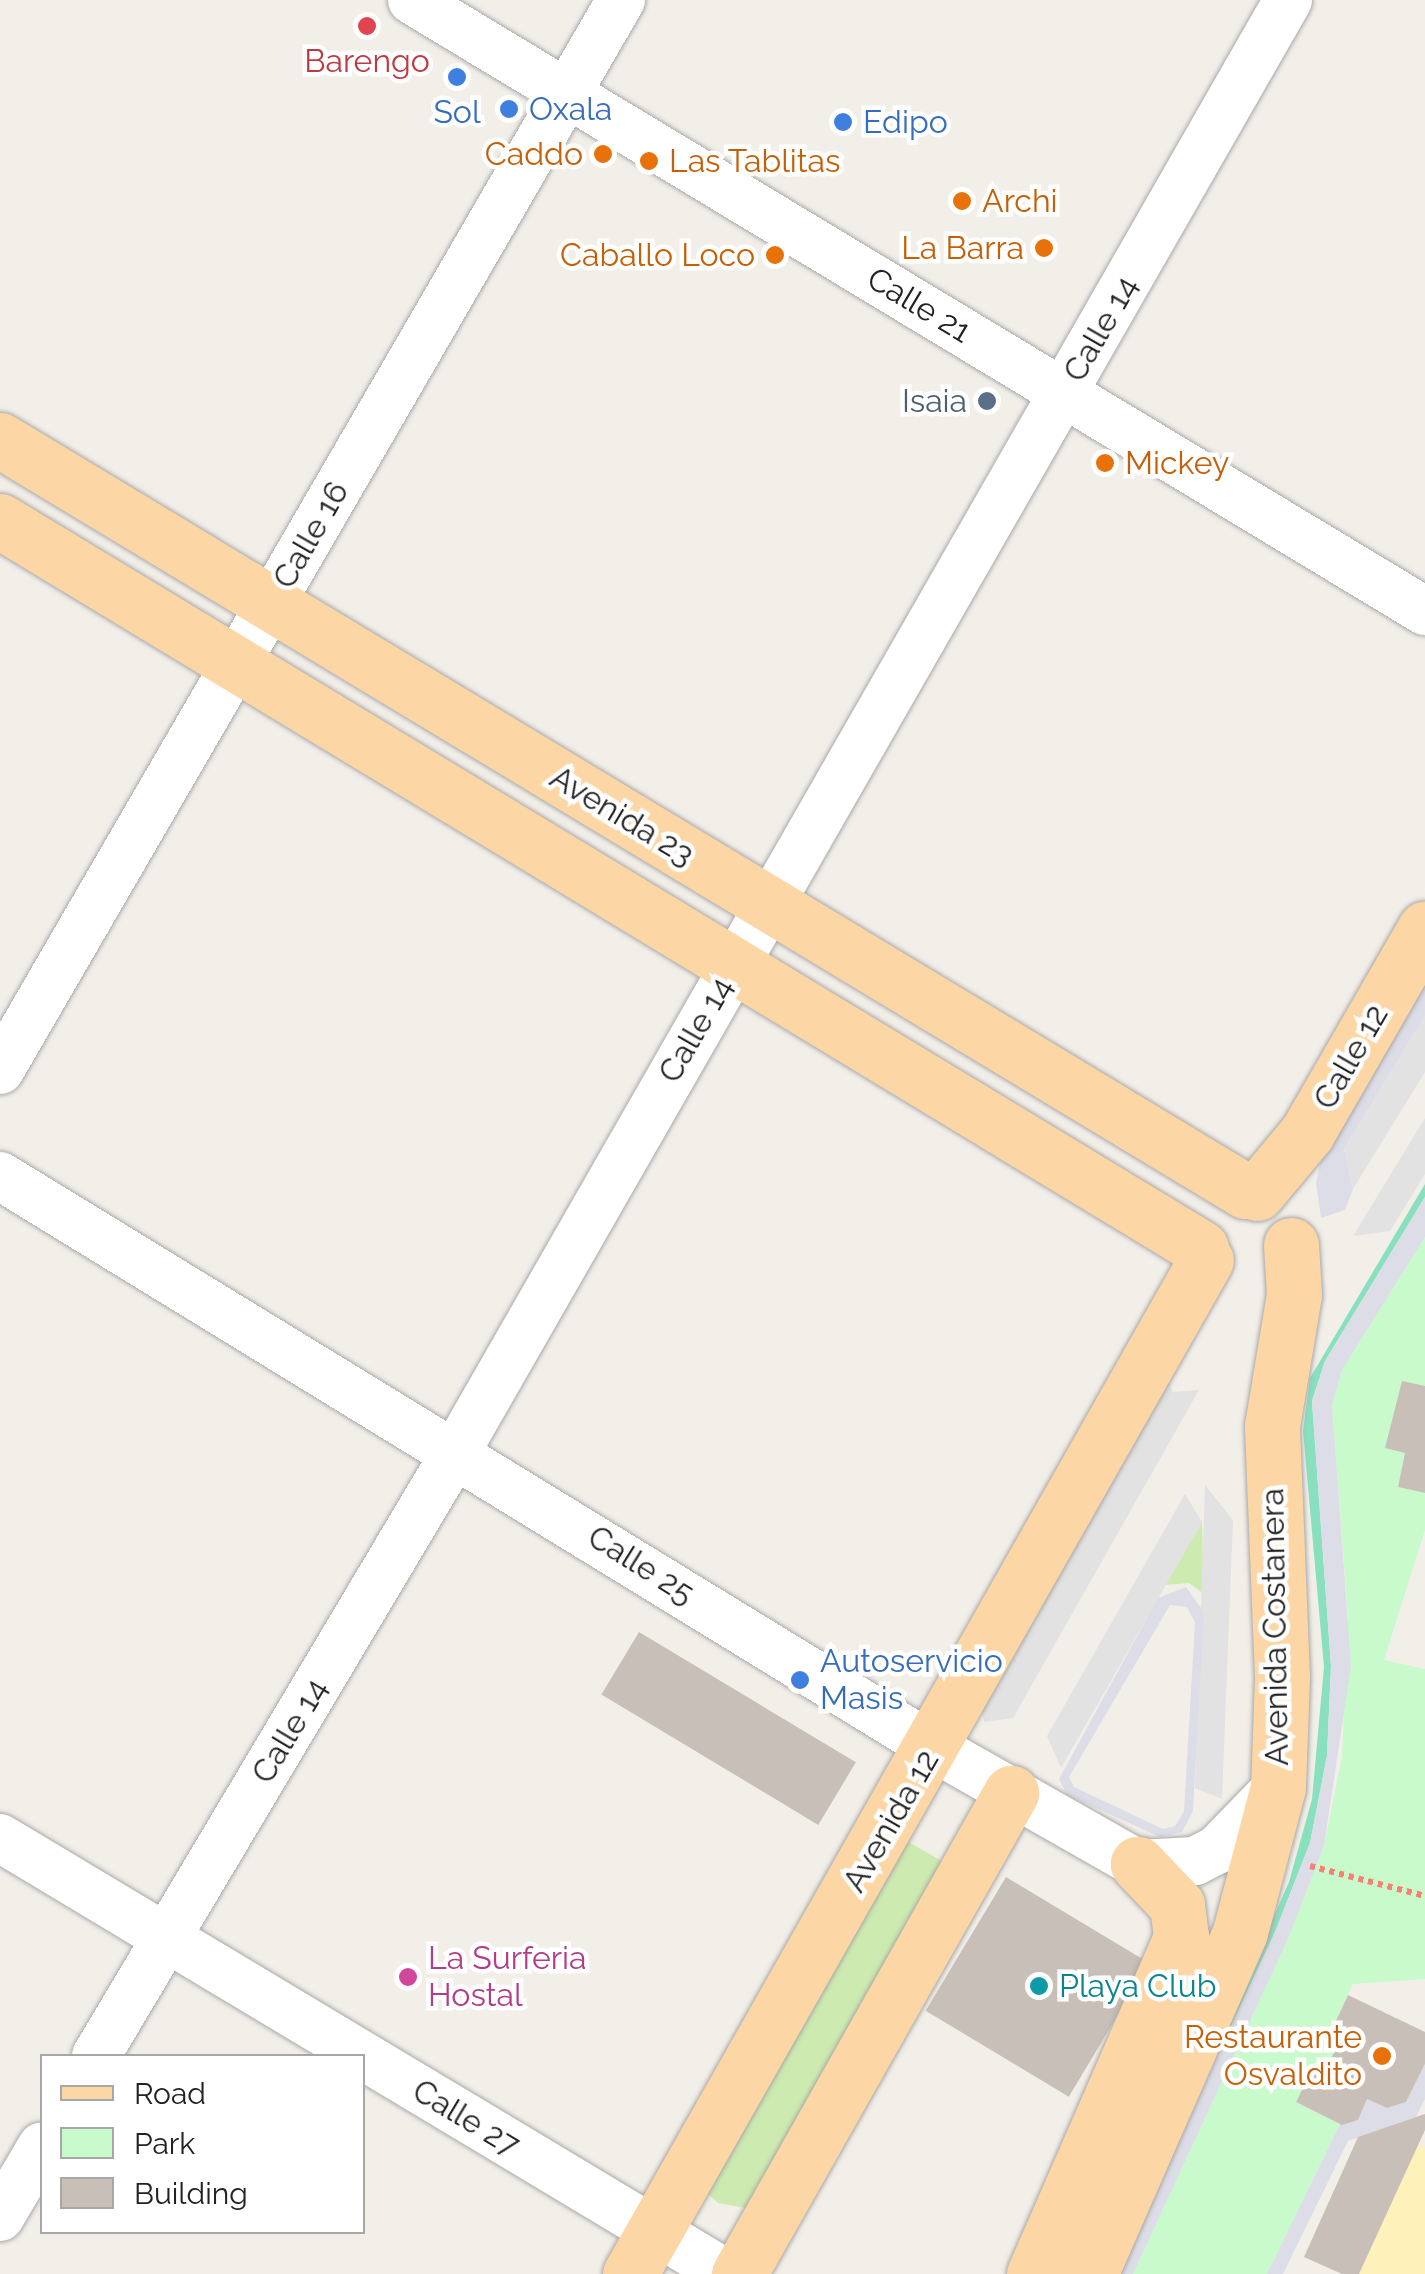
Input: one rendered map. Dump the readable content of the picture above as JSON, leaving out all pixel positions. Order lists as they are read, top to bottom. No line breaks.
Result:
{"streets":{"main road":["Avenida 23","Calle 12","Avenida Costanera","Avenida 12"],"street":["Calle 21","Calle 14","Calle 16","Calle 25","Calle 27"]},"crossings":[["Calle 21","Calle 14"],["Calle 21","Calle 16"],["Calle 14","Avenida 23"],["Calle 14","Calle 25"],["Calle 14","Calle 27"],["Calle 16","Avenida 23"],["Avenida 23","Calle 12"],["Avenida 23","Avenida Costanera"],["Avenida 23","Avenida 12"],["Calle 12","Avenida Costanera"],["Calle 12","Avenida 12"],["Calle 25","Avenida 12"],["Avenida Costanera","Avenida 12"],["Avenida 12","Calle 27"]],"places":["Barengo","Sol","Oxala","Edipo","Caddo","Las Tablitas","Archi","La Barra","Caballo Loco","Isaia","Mickey","Autoservicio Masis","La Surferia Hostal","Playa Club","Restaurante Osvaldito"],"legend":["Road","Park","Building"]}
